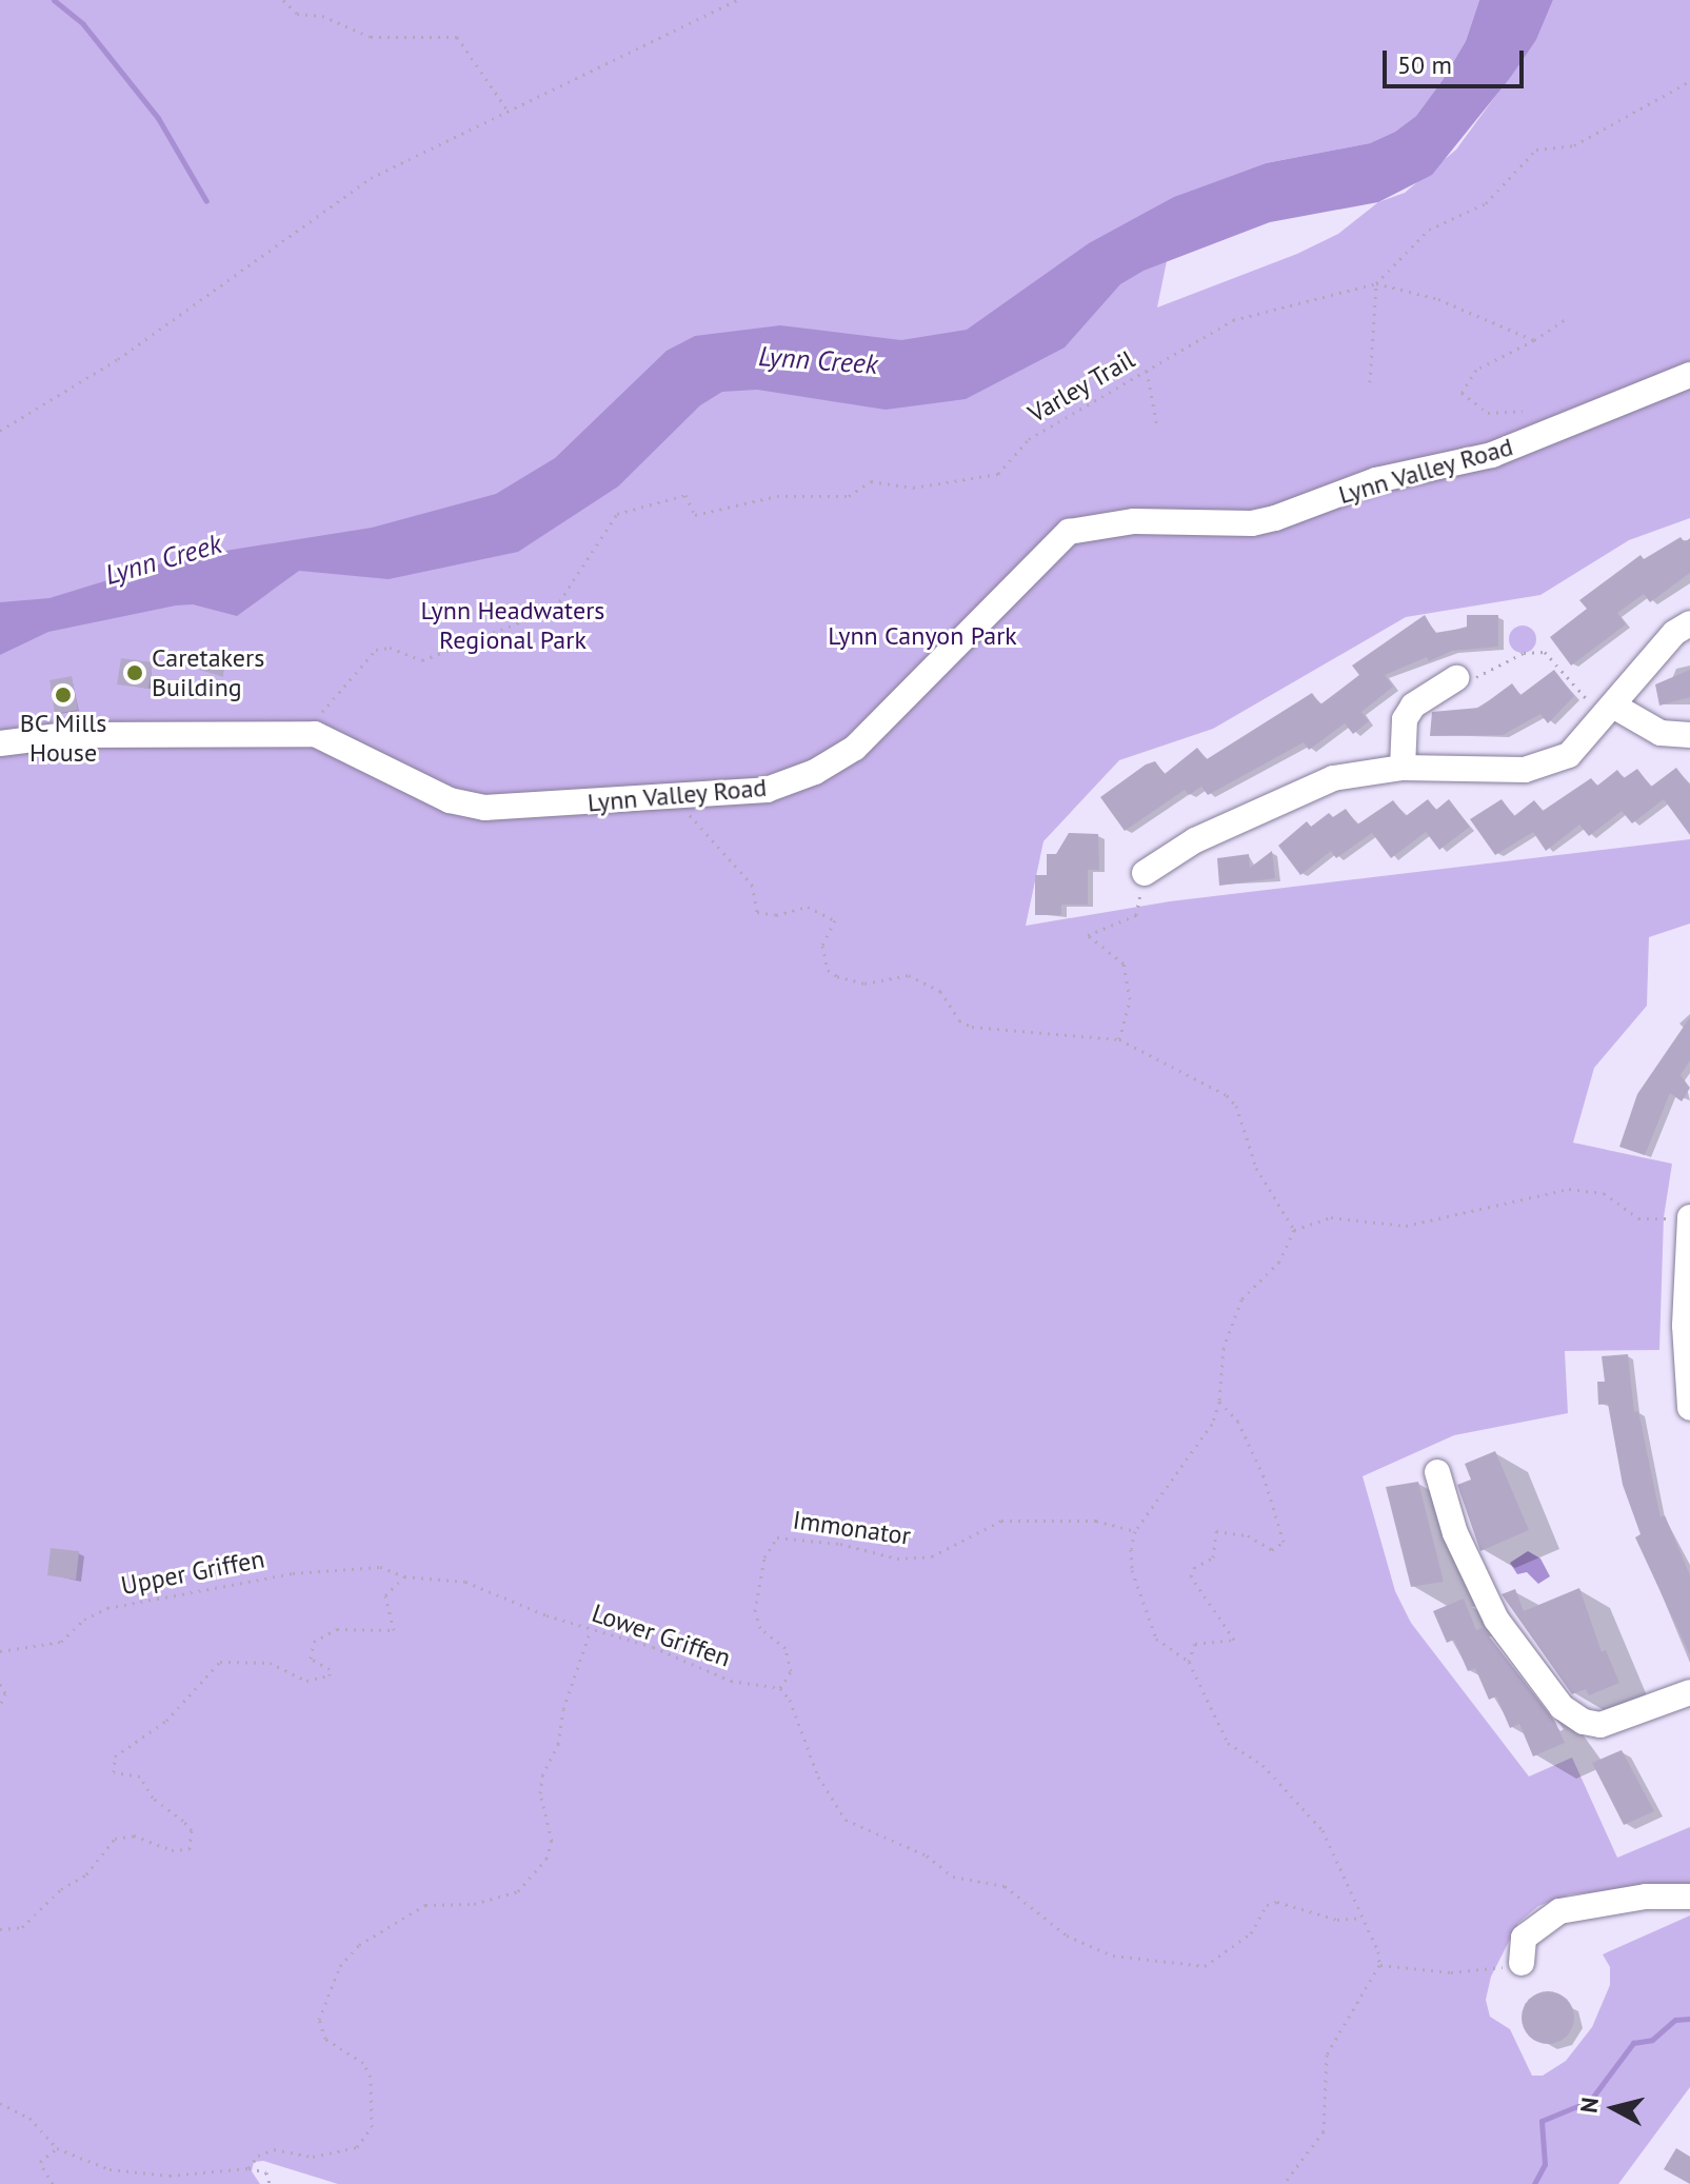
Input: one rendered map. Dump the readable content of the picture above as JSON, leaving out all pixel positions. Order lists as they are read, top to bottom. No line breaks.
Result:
{"streets":{"street":["Lynn Valley Road"],"path":["Varley Trail","Immonator","Upper Griffen","Lower Griffen"]},"crossings":[["Varley Trail","Lynn Valley Road"],["Immonator","Lower Griffen"],["Upper Griffen","Lower Griffen"]],"water":["Lynn Creek"],"parks":["Lynn Headwaters Regional Park","Lynn Canyon Park"],"places":["Caretakers Building","BC Mills House"],"scale_bar":"50 m","north":"left"}
